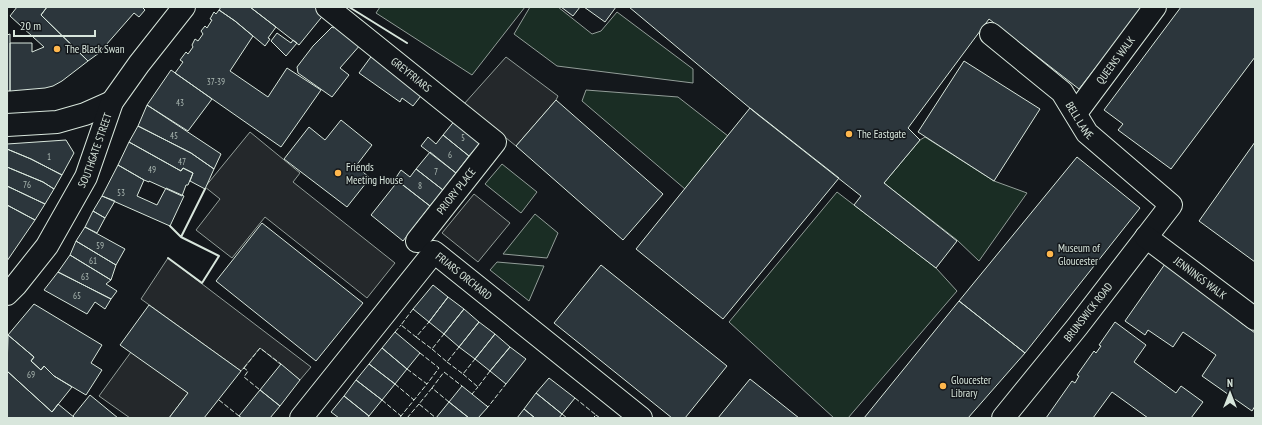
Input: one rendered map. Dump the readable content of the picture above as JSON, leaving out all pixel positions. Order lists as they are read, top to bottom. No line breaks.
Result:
{"streets":{"street":["QUEENS WALK","GREYFRIARS","BELL LANE","SOUTHGATE STREET","PRIORY PLACE","FRIARS ORCHARD","JENNINGS WALK","BRUNSWICK ROAD"]},"crossings":[["QUEENS WALK","BELL LANE"],["GREYFRIARS","PRIORY PLACE"],["BELL LANE","BRUNSWICK ROAD"],["JENNINGS WALK","BRUNSWICK ROAD"]],"places":["The Black Swan","The Eastgate","Friends Meeting House","Museum of Gloucester","Gloucester Library"],"house_numbers":["37-39","43","45","5","6","1","47","49","7","76","8","53","59","61","63","65","69"],"scale_bar":"20 m","north":"top"}
